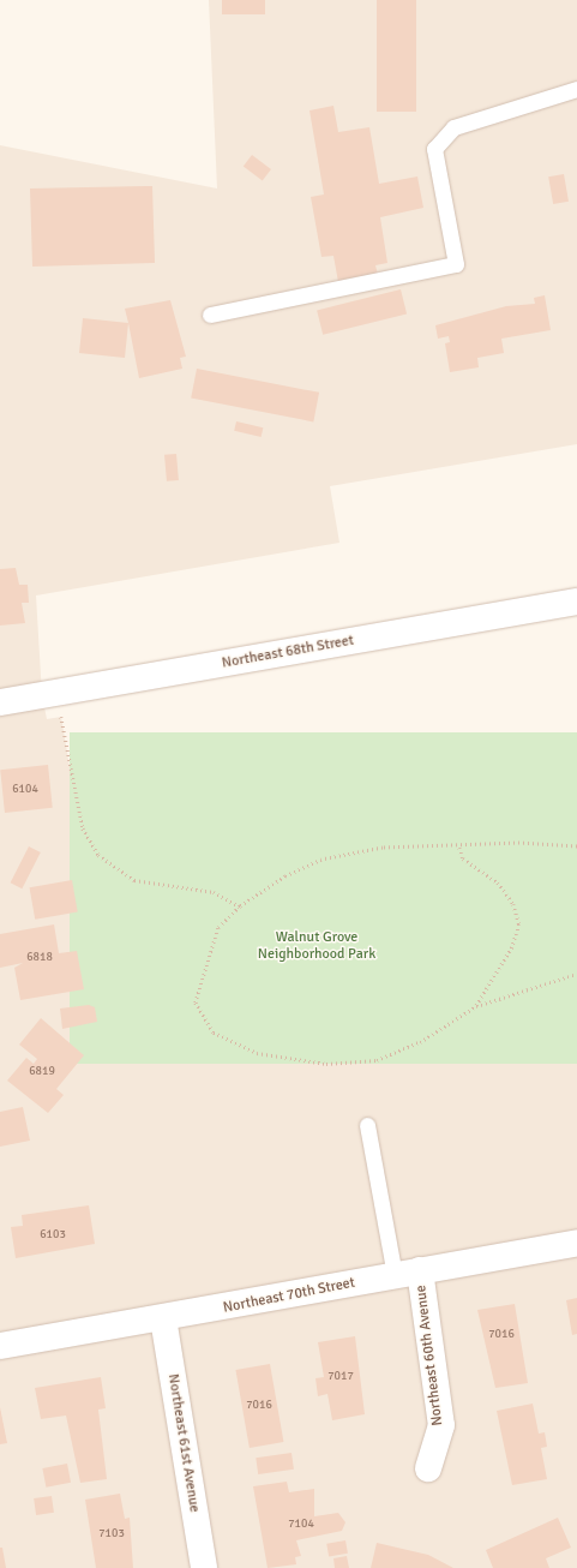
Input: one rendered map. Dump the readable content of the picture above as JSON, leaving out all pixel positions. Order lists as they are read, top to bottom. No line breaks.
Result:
{"streets":{"street":["Northeast 68th Street","Northeast 70th Street","Northeast 60th Avenue","Northeast 61st Avenue"]},"crossings":[["Northeast 70th Street","Northeast 60th Avenue"],["Northeast 70th Street","Northeast 61st Avenue"]],"parks":["Walnut Grove Neighborhood Park"],"house_numbers":["6104","6818","6819","6103","7016","7017","7016","7104","7103"]}
